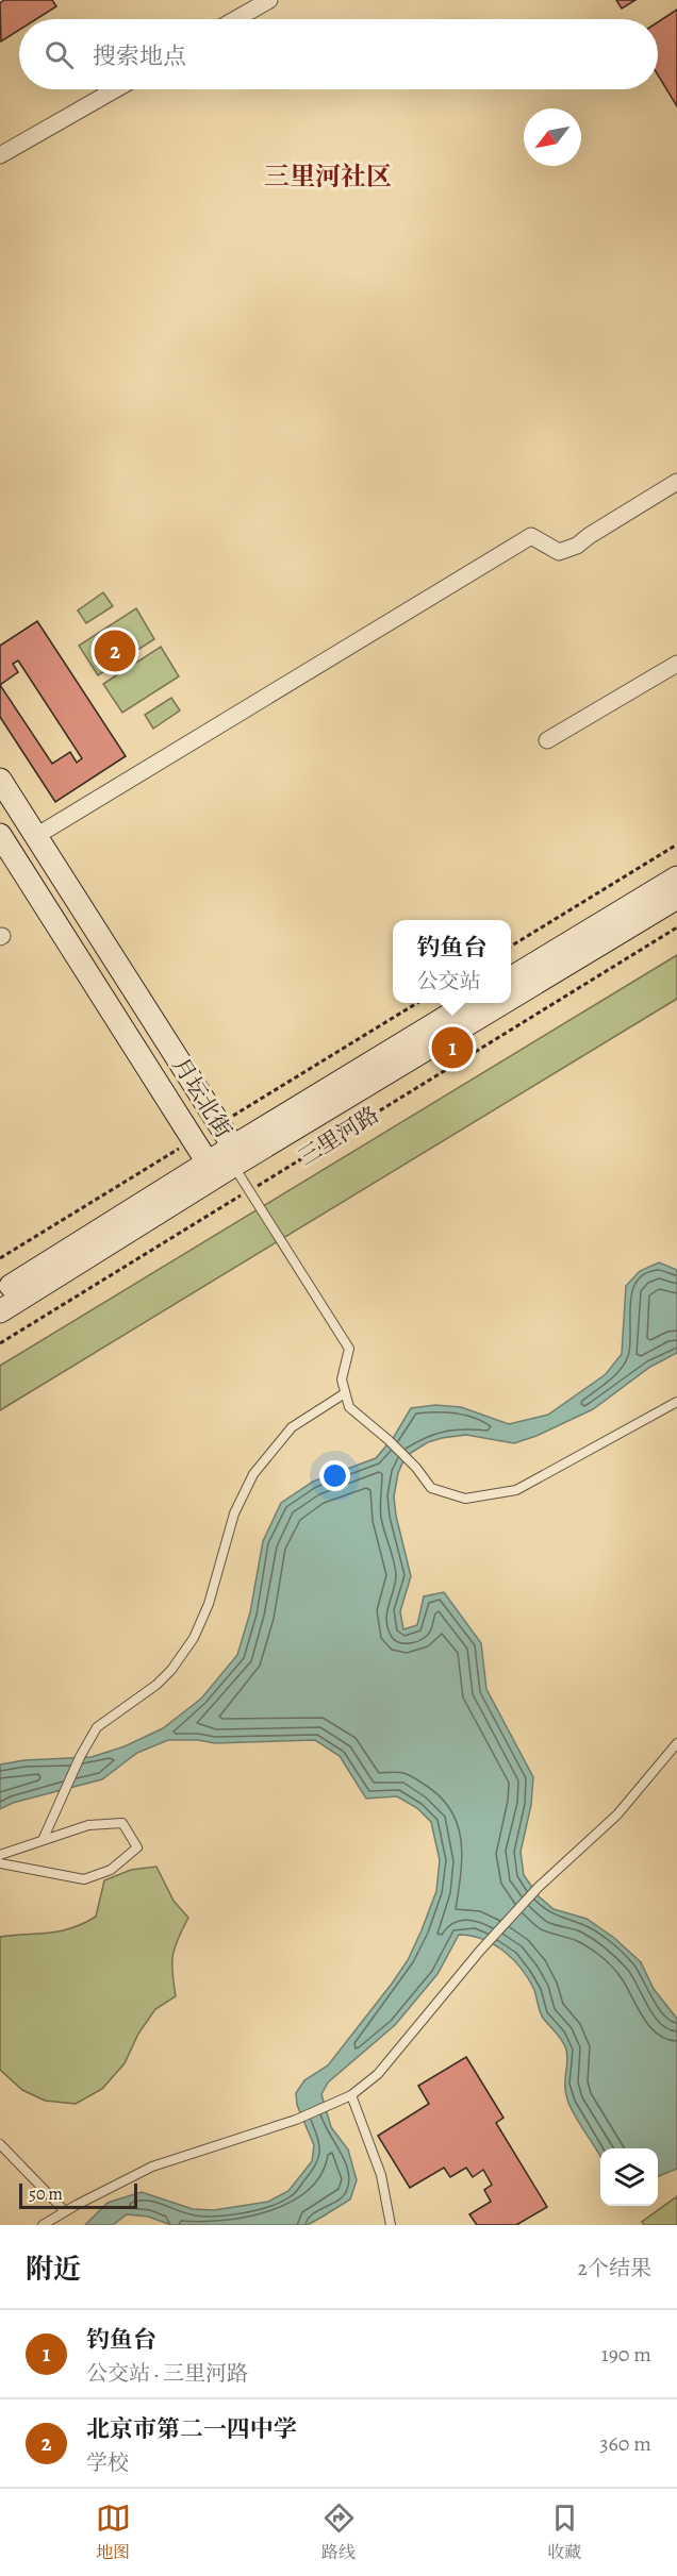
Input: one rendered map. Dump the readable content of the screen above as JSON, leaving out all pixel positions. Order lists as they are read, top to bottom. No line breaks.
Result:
{"streets":{"main road":["月坛北街","三里河路"]},"crossings":[["月坛北街","三里河路"]],"districts":["三里河社区"],"scale_bar":"50 m","north":"bottom left","page":{"search":"搜索地点","pins":["2","1"],"popup":["钓鱼台","公交站"],"scale":"50 m","heading":["附近","2个结果"],"list":[{"mark":"1","name":"钓鱼台","note":"公交站 · 三里河路","value":"190 m"},{"mark":"2","name":"北京市第二一四中学","note":"学校","value":"360 m"}],"nav":["地图","路线","收藏"]}}
